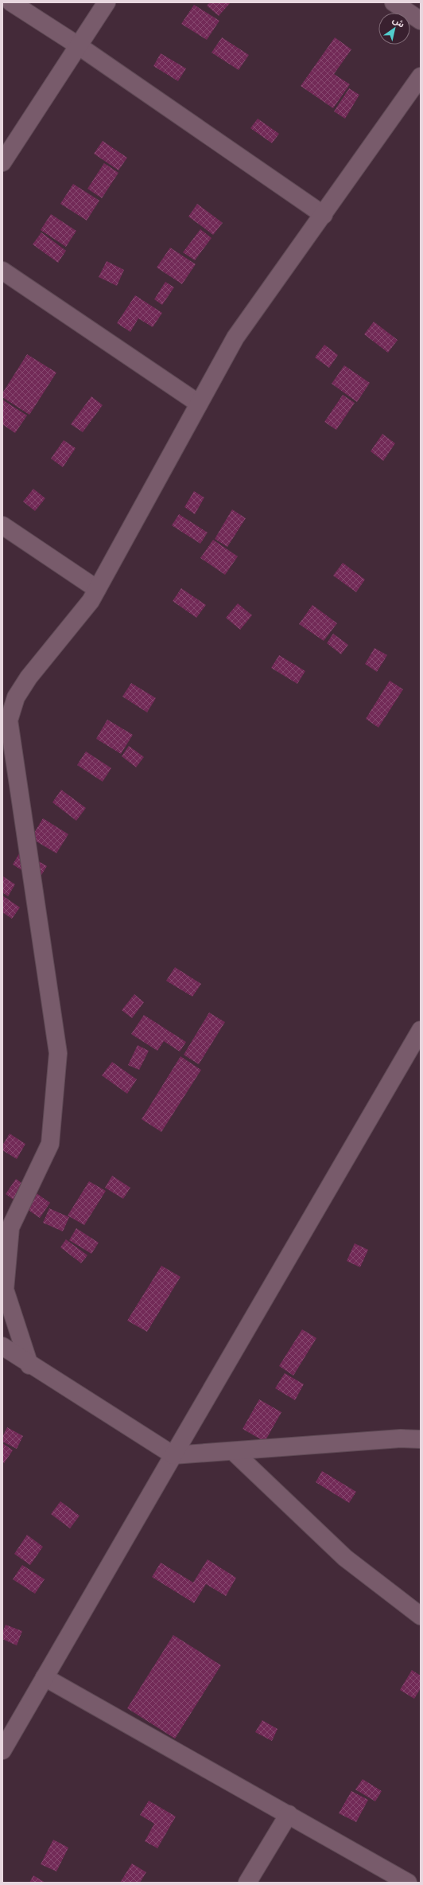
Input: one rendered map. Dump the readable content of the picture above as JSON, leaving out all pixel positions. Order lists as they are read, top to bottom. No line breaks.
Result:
{"north":"top right"}
